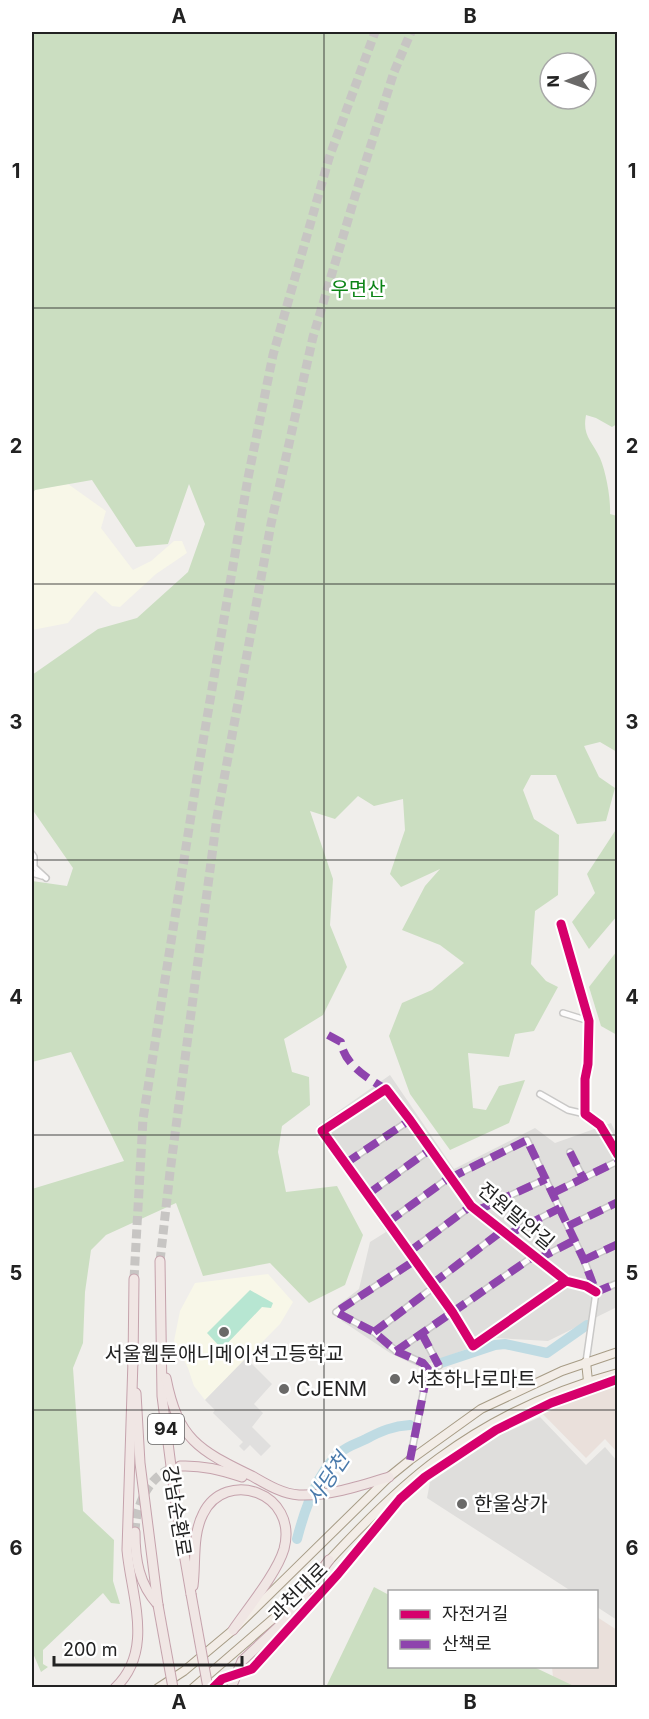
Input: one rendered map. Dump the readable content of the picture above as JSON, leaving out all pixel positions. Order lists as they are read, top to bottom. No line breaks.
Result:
{"streets":{"highway":["94","강남순환로"],"main road":["과천대로"],"street":["전원말안길"]},"water":["사당천"],"parks":["우면산"],"places":["서울웹툰애니메이션고등학교","서초하나로마트","CJENM","한울상가"],"legend":["자전거길","산책로"],"scale_bar":"200 m","north":"left","grid":{"columns":["A","B"],"rows":["1","2","3","4","5","6"]}}
